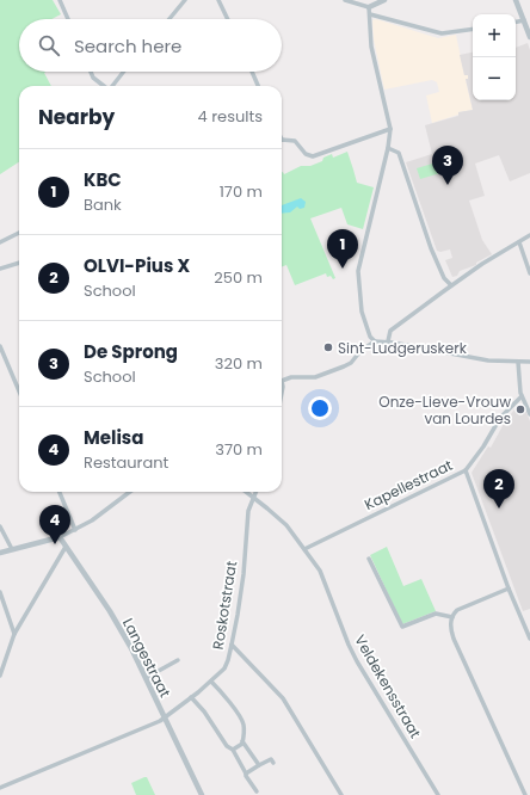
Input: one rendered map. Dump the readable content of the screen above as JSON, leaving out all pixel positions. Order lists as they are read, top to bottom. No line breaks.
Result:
{"streets":{"street":["Kapellestraat","Roskotstraat","Langestraat","Veldekensstraat"]},"crossings":[["Kapellestraat","Veldekensstraat"],["Roskotstraat","Langestraat"],["Roskotstraat","Veldekensstraat"]],"places":["Sint-Ludgeruskerk","Onze-Lieve-Vrouw van Lourdes"],"page":{"map_buttons":["+","−"],"search":"Search here","heading":["Nearby","4 results"],"pins":["3","1","2","4"],"list":[{"mark":"1","name":"KBC","note":"Bank","value":"170 m"},{"mark":"2","name":"OLVI-Pius X","note":"School","value":"250 m"},{"mark":"3","name":"De Sprong","note":"School","value":"320 m"},{"mark":"4","name":"Melisa","note":"Restaurant","value":"370 m"}]}}
